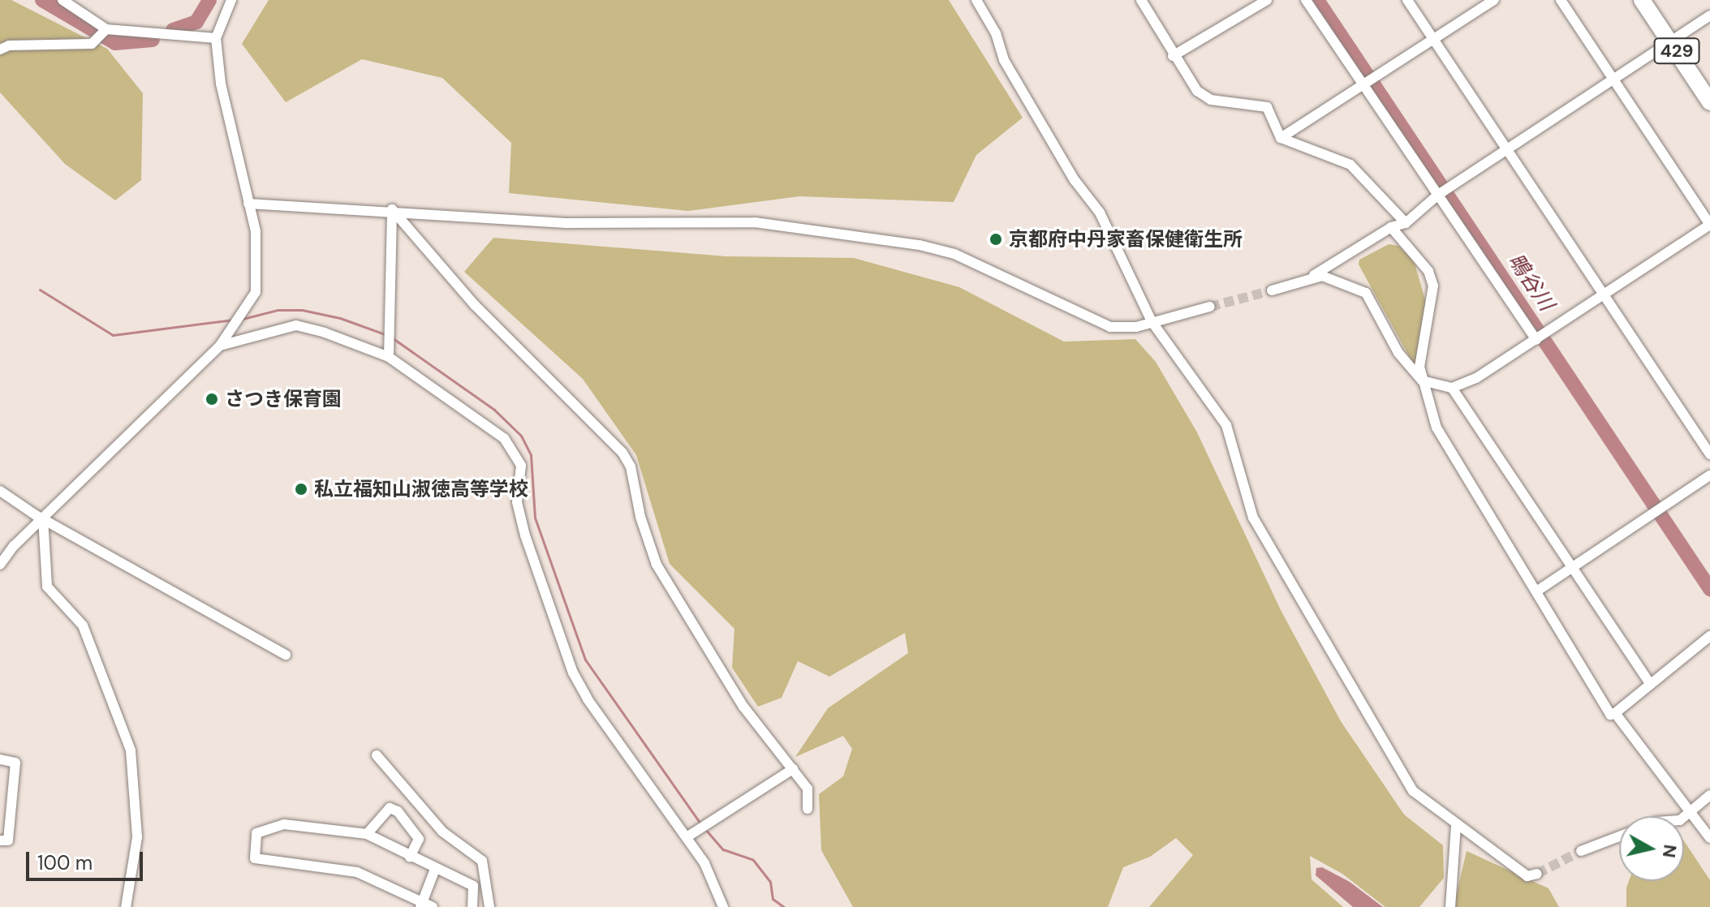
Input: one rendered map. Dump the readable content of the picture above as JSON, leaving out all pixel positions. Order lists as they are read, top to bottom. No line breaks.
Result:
{"streets":{"highway":["429"]},"water":["鴫谷川"],"places":["京都府中丹家畜保健衛生所","さつき保育園","私立福知山淑徳高等学校"],"scale_bar":"100 m","north":"right"}
